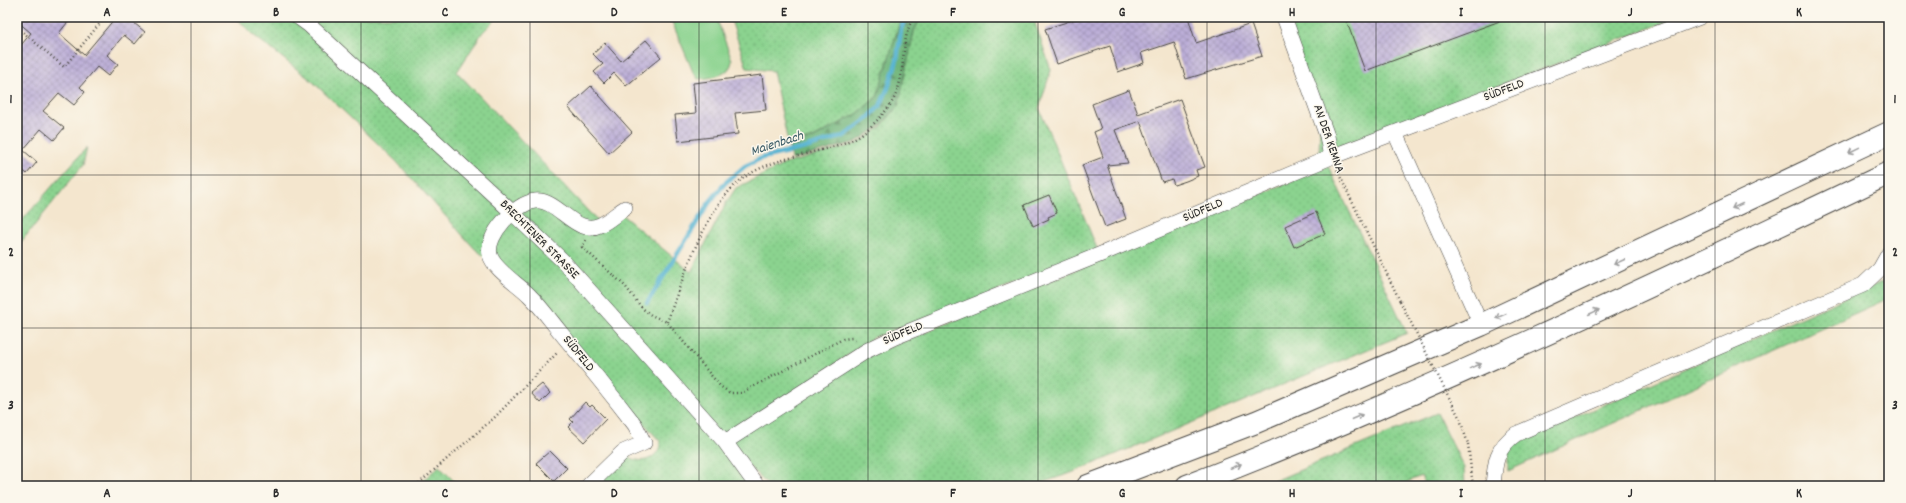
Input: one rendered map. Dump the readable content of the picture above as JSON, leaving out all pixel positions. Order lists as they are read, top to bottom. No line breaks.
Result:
{"streets":{"street":["SÜDFELD","AN DER KEMNA","BRECHTENER STRASSE"]},"crossings":[["SÜDFELD","AN DER KEMNA"],["SÜDFELD","BRECHTENER STRASSE"]],"water":["Maienbach"],"grid":{"columns":["A","B","C","D","E","F","G","H","I","J","K"],"rows":["1","2","3"]}}
